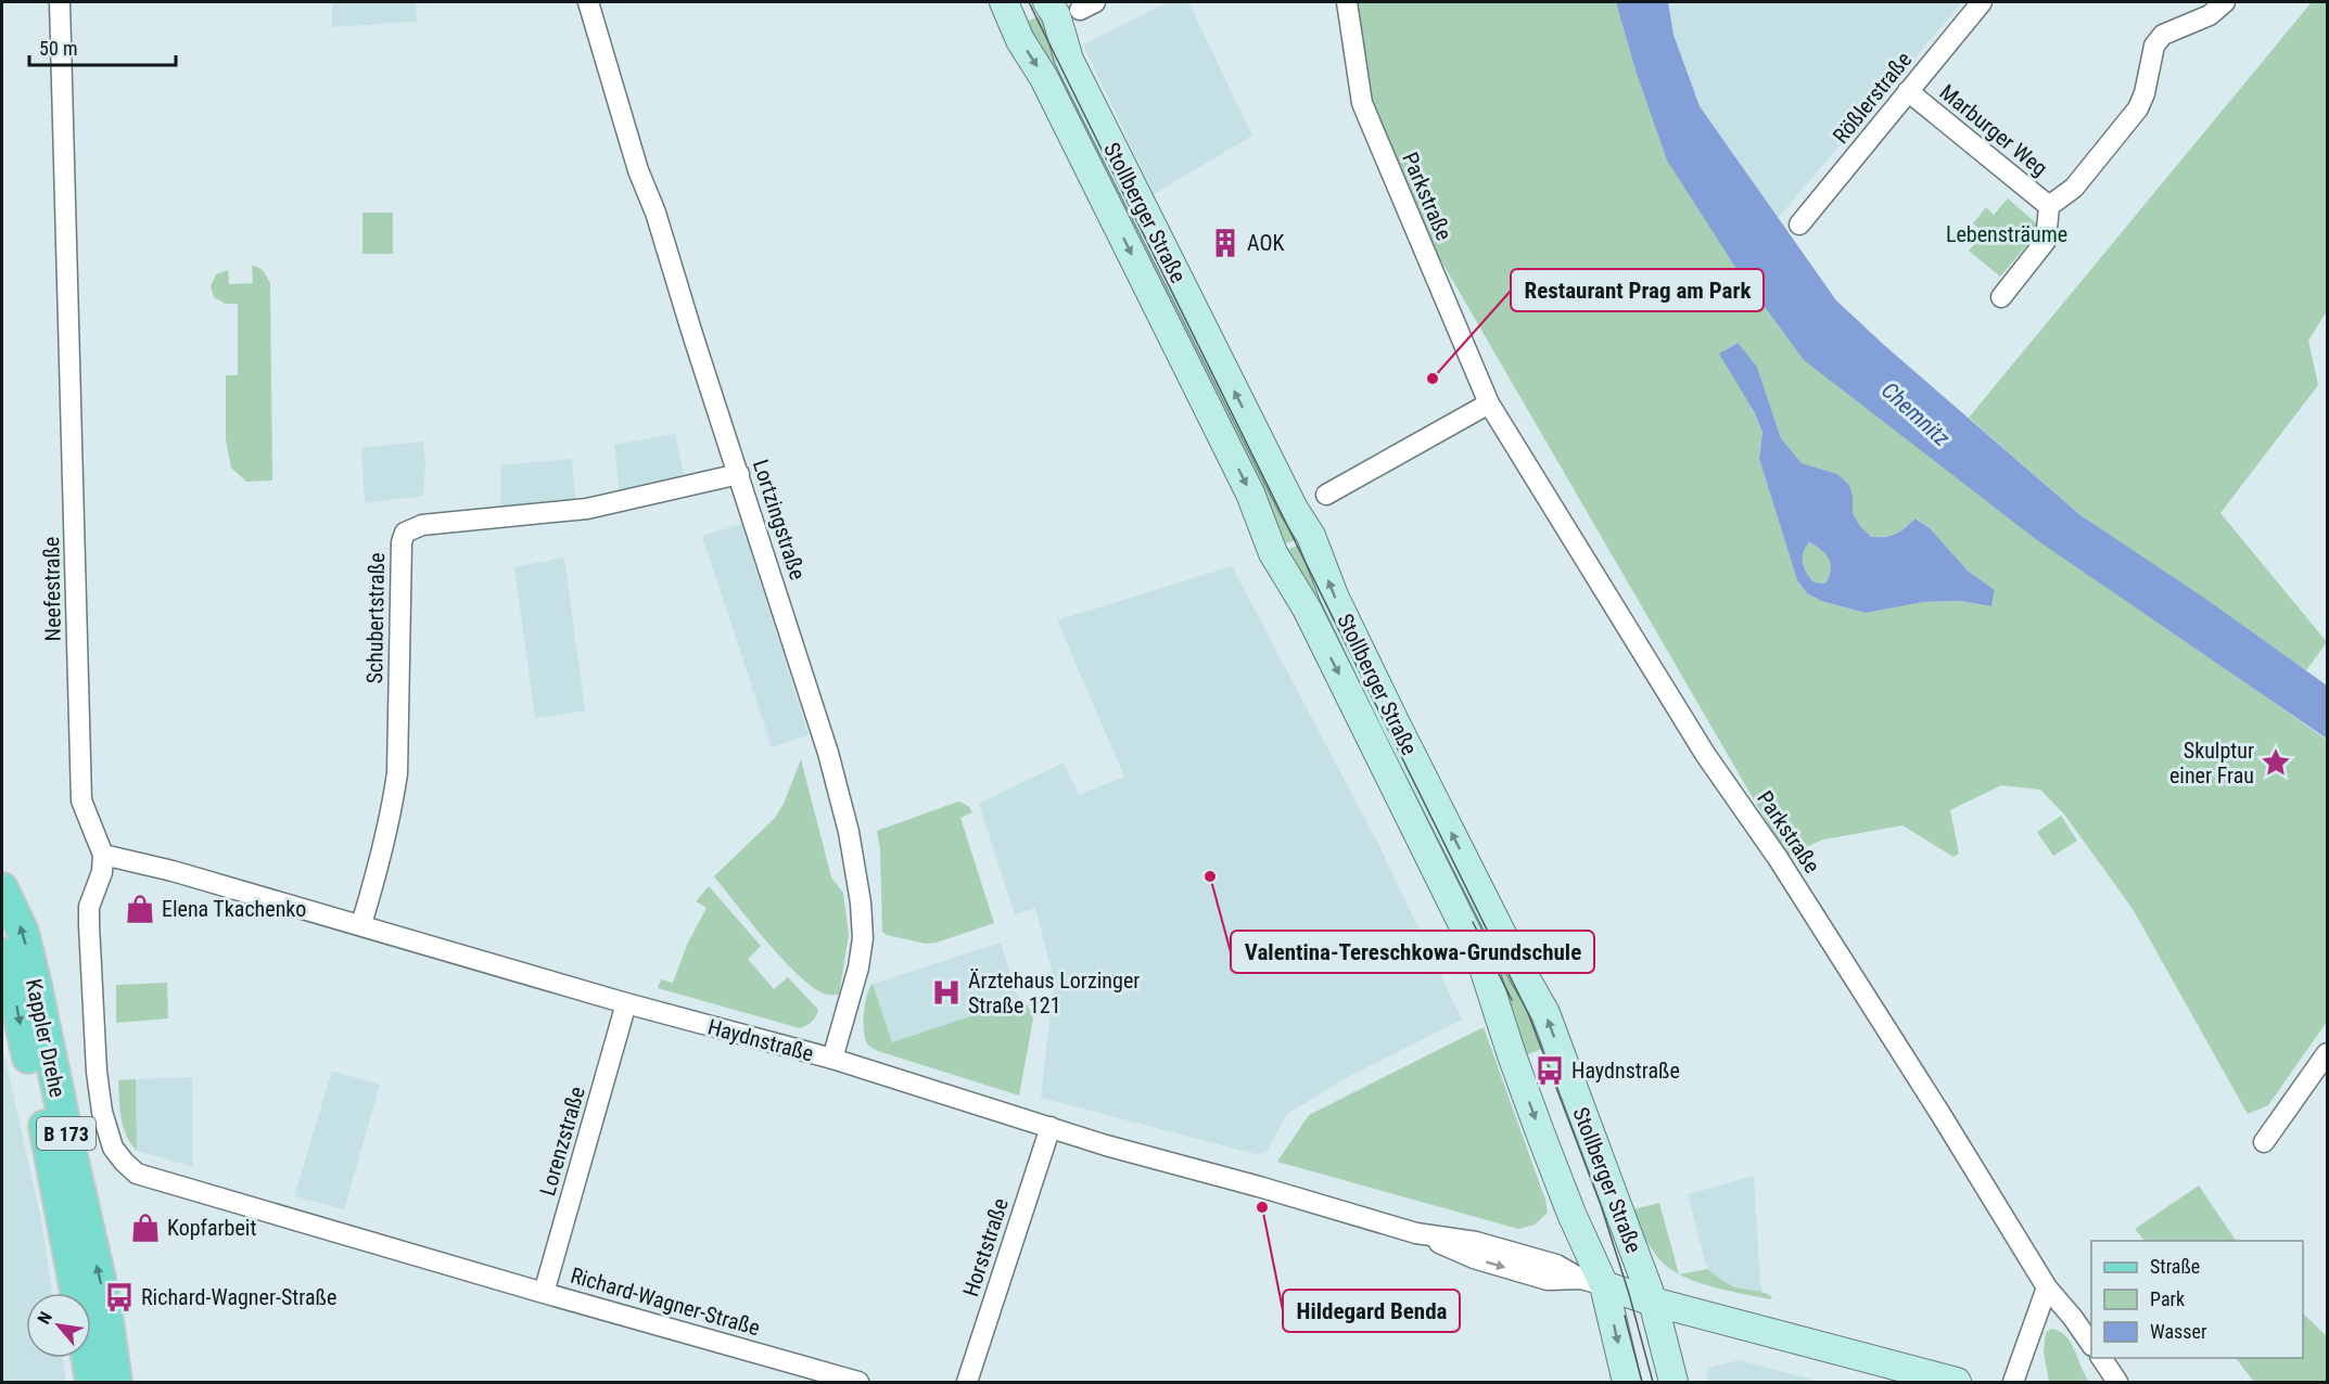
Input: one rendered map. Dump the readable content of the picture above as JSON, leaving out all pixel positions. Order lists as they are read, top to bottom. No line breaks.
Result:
{"streets":{"main road":["Stollberger Straße","Kappler Drehe","Haydnstraße","B 173"],"street":["Rößlerstraße","Marburger Weg","Parkstraße","Lortzingstraße","Neefestraße","Schubertstraße","Lorenzstraße","Horststraße","Richard-Wagner-Straße"]},"crossings":[["Rößlerstraße","Marburger Weg"],["Stollberger Straße","Haydnstraße"],["Lortzingstraße","Schubertstraße"],["Lortzingstraße","Haydnstraße"],["Neefestraße","Haydnstraße"],["Neefestraße","Richard-Wagner-Straße"],["Schubertstraße","Haydnstraße"],["Haydnstraße","Lorenzstraße"],["Haydnstraße","Horststraße"],["Haydnstraße","Richard-Wagner-Straße"],["Lorenzstraße","Richard-Wagner-Straße"]],"water":["Chemnitz"],"parks":["Lebensträume"],"places":{"building":["AOK"],"other":["Restaurant Prag am Park","Valentina-Tereschkowa-Grundschule","Hildegard Benda"],"place":["Skulptur einer Frau"],"shop":["Elena Tkachenko","Kopfarbeit"],"hospital":["Ärztehaus Lorzinger Straße 121"],"bus stop":["Haydnstraße","Richard-Wagner-Straße"]},"legend":["Straße","Park","Wasser"],"scale_bar":"50 m","north":"top left"}
